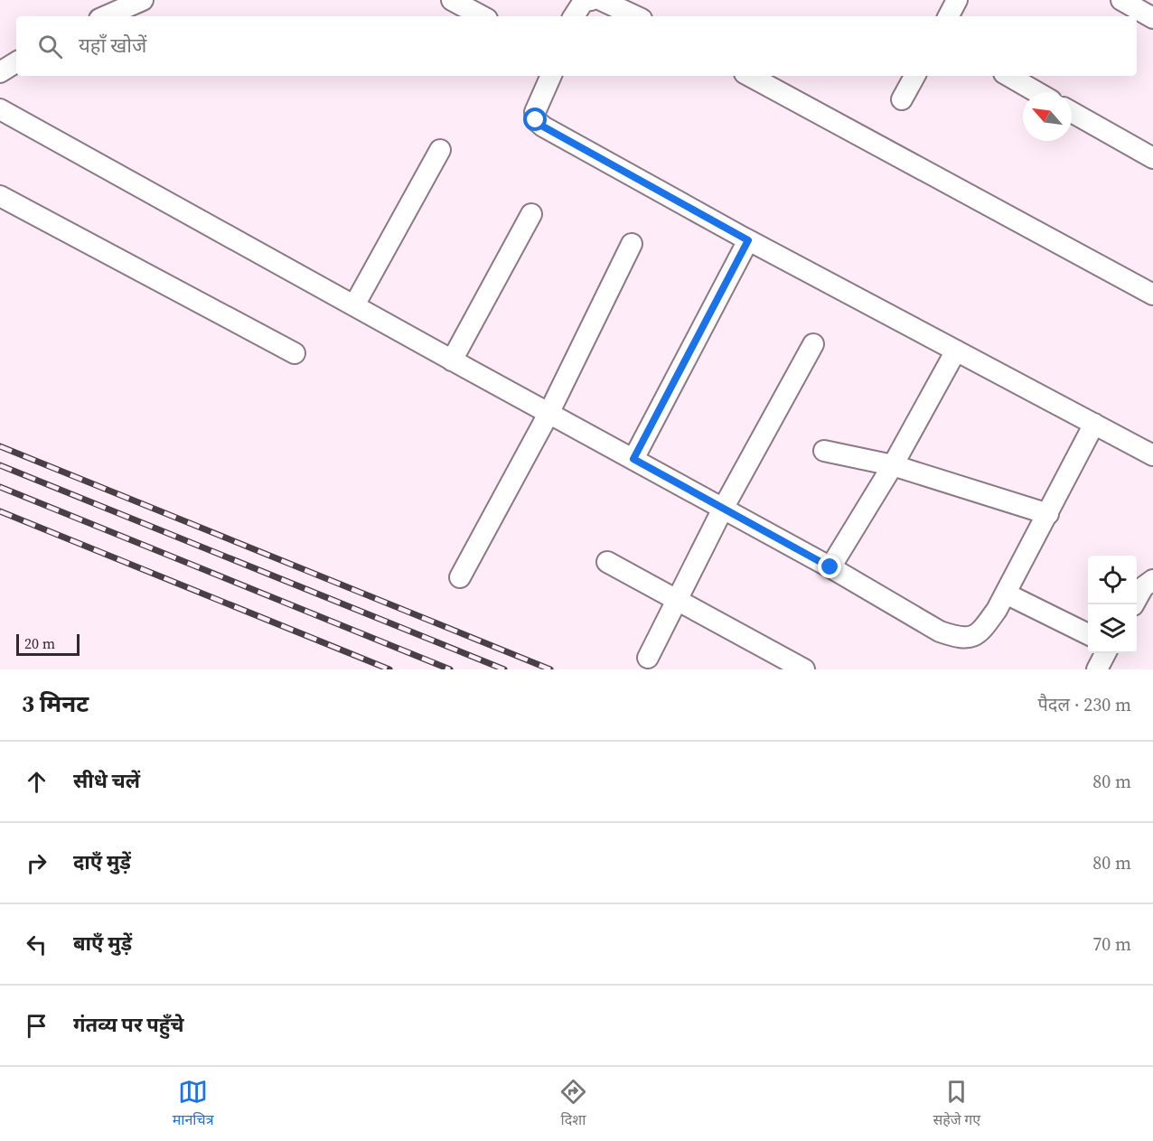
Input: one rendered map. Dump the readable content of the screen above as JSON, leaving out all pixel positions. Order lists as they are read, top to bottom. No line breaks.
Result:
{"scale_bar":"20 m","north":"top left","page":{"search":"यहाँ खोजें","scale":"20 m","heading":["3 मिनट","पैदल · 230 m"],"list":[["सीधे चलें","80 m"],["दाएँ मुड़ें","80 m"],["बाएँ मुड़ें","70 m"],"गंतव्य पर पहुँचे"],"nav":["मानचित्र","दिशा","सहेजे गए"]}}
